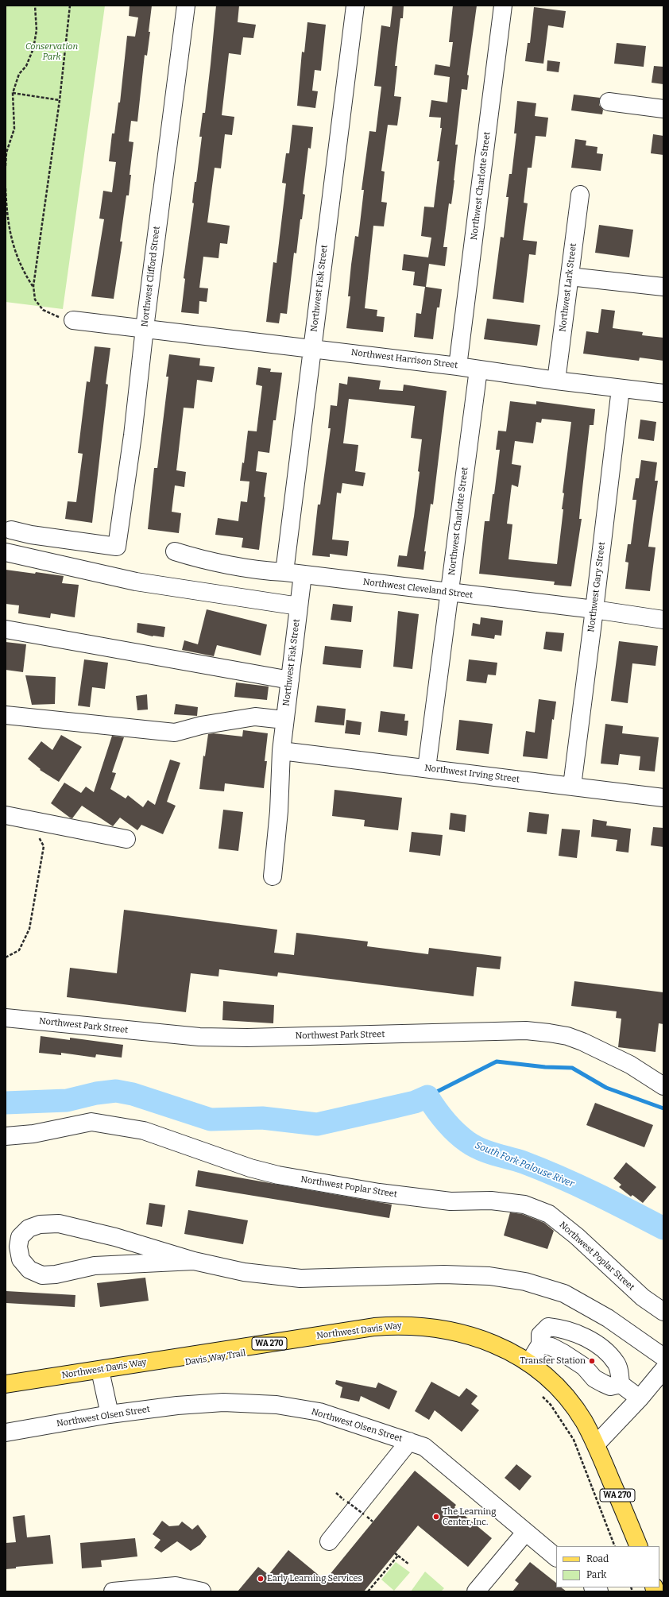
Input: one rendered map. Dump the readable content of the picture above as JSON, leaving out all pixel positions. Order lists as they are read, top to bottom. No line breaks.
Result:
{"streets":{"main road":["Northwest Davis Way","WA 270"],"street":["Northwest Charlotte Street","Northwest Clifford Street","Northwest Lark Street","Northwest Fisk Street","Northwest Harrison Street","Northwest Gary Street","Northwest Cleveland Street","Northwest Irving Street","Northwest Park Street","Northwest Poplar Street","Northwest Olsen Street"]},"crossings":[["Northwest Charlotte Street","Northwest Harrison Street"],["Northwest Charlotte Street","Northwest Cleveland Street"],["Northwest Charlotte Street","Northwest Irving Street"],["Northwest Clifford Street","Northwest Harrison Street"],["Northwest Lark Street","Northwest Harrison Street"],["Northwest Fisk Street","Northwest Harrison Street"],["Northwest Fisk Street","Northwest Cleveland Street"],["Northwest Fisk Street","Northwest Irving Street"],["Northwest Harrison Street","Northwest Gary Street"],["Northwest Gary Street","Northwest Cleveland Street"],["Northwest Gary Street","Northwest Irving Street"]],"water":["South Fork Palouse River"],"parks":["Conservation Park"],"places":["Transfer Station","The Learning Center, Inc.","Early Learning Services"],"legend":["Road","Park"]}
